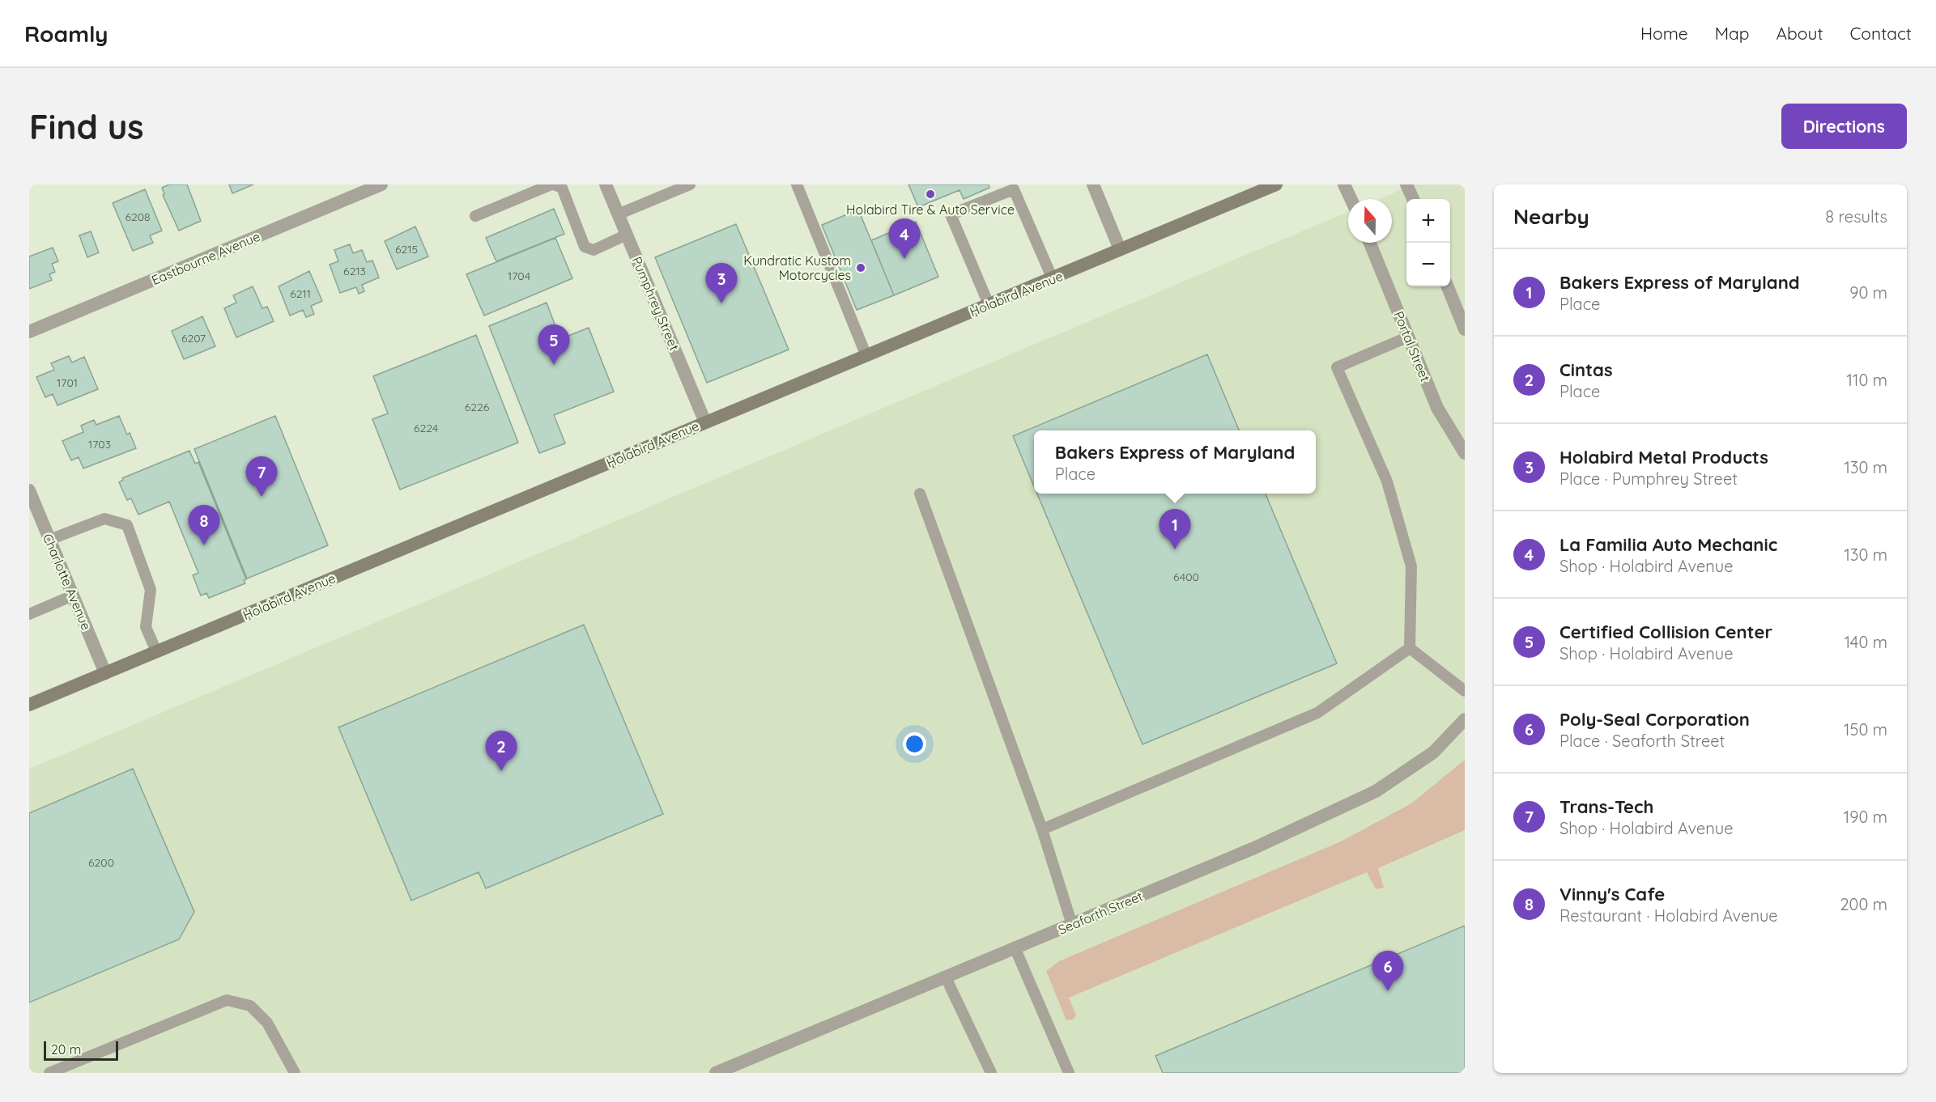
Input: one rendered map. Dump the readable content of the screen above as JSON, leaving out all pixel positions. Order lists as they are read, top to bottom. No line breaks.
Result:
{"streets":{"main road":["Holabird Avenue"],"street":["Eastbourne Avenue","Pumphrey Street","Portal Street","Charlotte Avenue","Seaforth Street"]},"crossings":[["Holabird Avenue","Pumphrey Street"],["Holabird Avenue","Charlotte Avenue"]],"places":["Holabird Tire & Auto Service","Kundratic Kustom Motorcycles"],"house_numbers":["6208","6215","6213","1704","6211","6207","1701","6226","6224","1703","6400","6200"],"scale_bar":"20 m","north":"top","page":{"header":"Roamly","nav":["Home","Map","About","Contact"],"buttons":"Directions","title":"Find us","heading":["Nearby","8 results"],"map_buttons":["+","−"],"pins":["4","3","5","7","8","1","2","6"],"list":[{"mark":"1","name":"Bakers Express of Maryland","note":"Place","value":"90 m"},{"mark":"2","name":"Cintas","note":"Place","value":"110 m"},{"mark":"3","name":"Holabird Metal Products","note":"Place · Pumphrey Street","value":"130 m"},{"mark":"4","name":"La Familia Auto Mechanic","note":"Shop · Holabird Avenue","value":"130 m"},{"mark":"5","name":"Certified Collision Center","note":"Shop · Holabird Avenue","value":"140 m"},{"mark":"6","name":"Poly-Seal Corporation","note":"Place · Seaforth Street","value":"150 m"},{"mark":"7","name":"Trans-Tech","note":"Shop · Holabird Avenue","value":"190 m"},{"mark":"8","name":"Vinny's Cafe","note":"Restaurant · Holabird Avenue","value":"200 m"}],"popup":["Bakers Express of Maryland","Place"],"scale":"20 m"}}
